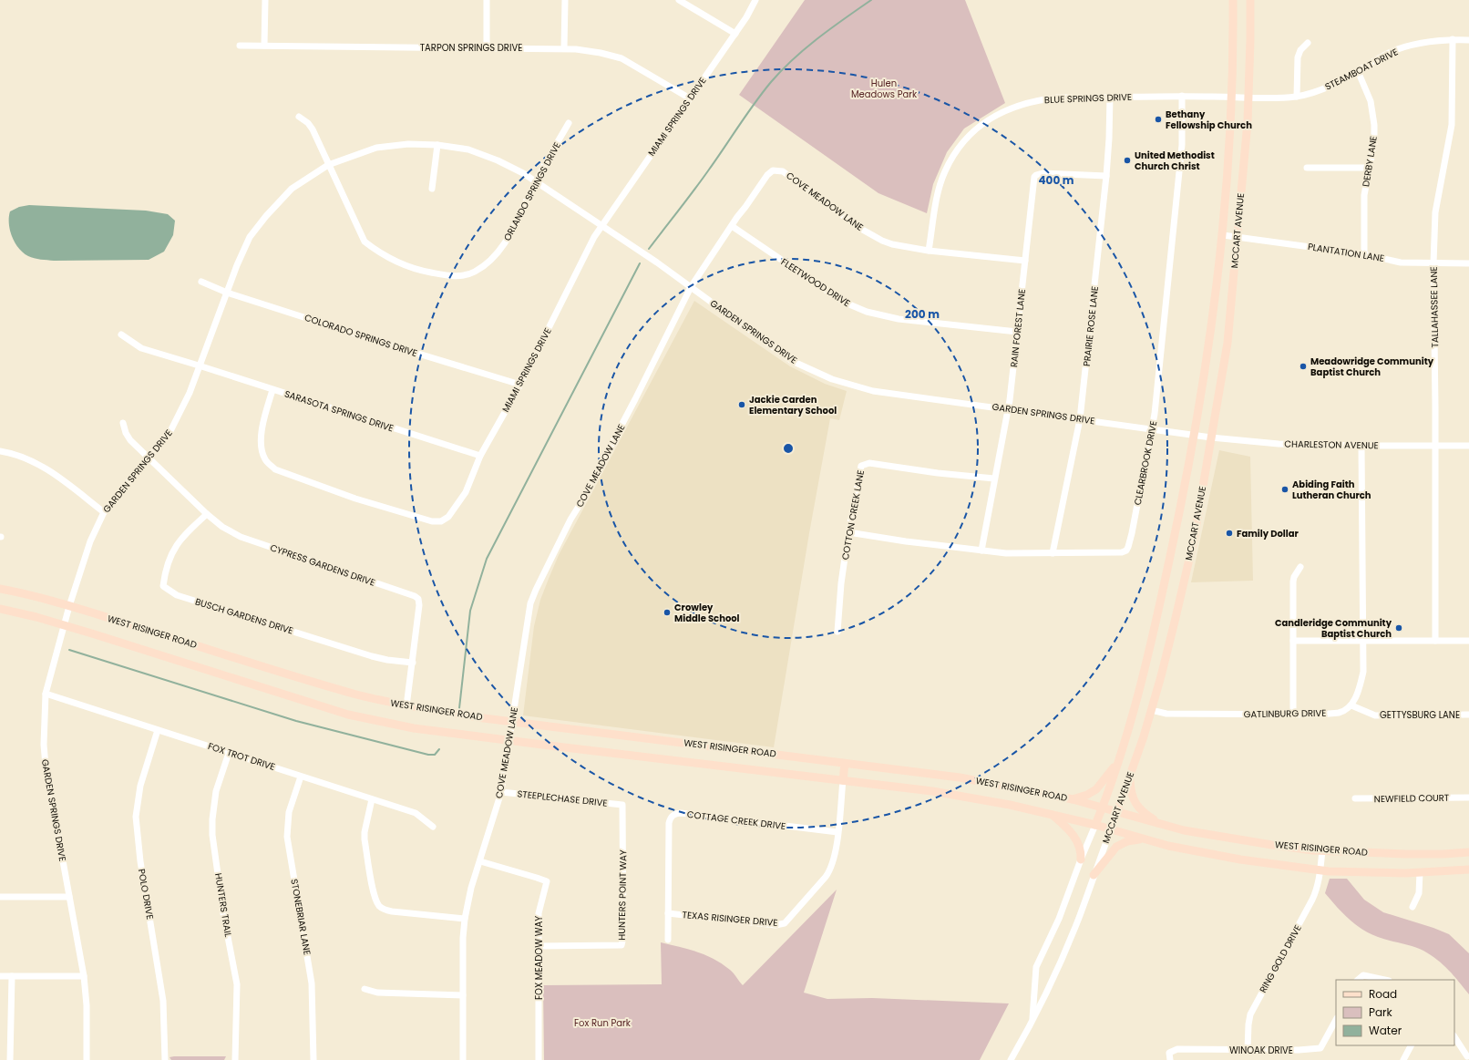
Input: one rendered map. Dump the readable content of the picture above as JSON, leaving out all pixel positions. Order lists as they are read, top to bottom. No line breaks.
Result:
{"streets":{"main road":["MCCART AVENUE","WEST RISINGER ROAD"],"street":["TARPON SPRINGS DRIVE","STEAMBOAT DRIVE","BLUE SPRINGS DRIVE","MIAMI SPRINGS DRIVE","DERBY LANE","ORLANDO SPRINGS DRIVE","COVE MEADOW LANE","PLANTATION LANE","FLEETWOOD DRIVE","TALLAHASSEE LANE","PRAIRIE ROSE LANE","RAIN FOREST LANE","GARDEN SPRINGS DRIVE","COLORADO SPRINGS DRIVE","SARASOTA SPRINGS DRIVE","CHARLESTON AVENUE","CLEARBROOK DRIVE","COTTON CREEK LANE","CYPRESS GARDENS DRIVE","BUSCH GARDENS DRIVE","GATLINBURG DRIVE","GETTYSBURG LANE","FOX TROT DRIVE","STEEPLECHASE DRIVE","NEWFIELD COURT","COTTAGE CREEK DRIVE","POLO DRIVE","HUNTERS POINT WAY","HUNTERS TRAIL","STONEBRIAR LANE","TEXAS RISINGER DRIVE","FOX MEADOW WAY","RING GOLD DRIVE","WINOAK DRIVE"]},"crossings":[["TARPON SPRINGS DRIVE","MIAMI SPRINGS DRIVE"],["STEAMBOAT DRIVE","BLUE SPRINGS DRIVE"],["STEAMBOAT DRIVE","DERBY LANE"],["STEAMBOAT DRIVE","MCCART AVENUE"],["STEAMBOAT DRIVE","TALLAHASSEE LANE"],["BLUE SPRINGS DRIVE","COVE MEADOW LANE"],["BLUE SPRINGS DRIVE","MCCART AVENUE"],["BLUE SPRINGS DRIVE","PRAIRIE ROSE LANE"],["BLUE SPRINGS DRIVE","CLEARBROOK DRIVE"],["MIAMI SPRINGS DRIVE","GARDEN SPRINGS DRIVE"],["MIAMI SPRINGS DRIVE","COLORADO SPRINGS DRIVE"],["MIAMI SPRINGS DRIVE","SARASOTA SPRINGS DRIVE"],["DERBY LANE","PLANTATION LANE"],["ORLANDO SPRINGS DRIVE","GARDEN SPRINGS DRIVE"],["COVE MEADOW LANE","FLEETWOOD DRIVE"],["COVE MEADOW LANE","RAIN FOREST LANE"],["COVE MEADOW LANE","GARDEN SPRINGS DRIVE"],["COVE MEADOW LANE","WEST RISINGER ROAD"],["COVE MEADOW LANE","STEEPLECHASE DRIVE"],["COVE MEADOW LANE","FOX MEADOW WAY"],["MCCART AVENUE","PLANTATION LANE"],["MCCART AVENUE","GARDEN SPRINGS DRIVE"],["MCCART AVENUE","CHARLESTON AVENUE"],["MCCART AVENUE","WEST RISINGER ROAD"],["MCCART AVENUE","GATLINBURG DRIVE"],["PLANTATION LANE","TALLAHASSEE LANE"],["FLEETWOOD DRIVE","RAIN FOREST LANE"],["TALLAHASSEE LANE","CHARLESTON AVENUE"],["PRAIRIE ROSE LANE","RAIN FOREST LANE"],["PRAIRIE ROSE LANE","GARDEN SPRINGS DRIVE"],["PRAIRIE ROSE LANE","CLEARBROOK DRIVE"],["RAIN FOREST LANE","GARDEN SPRINGS DRIVE"],["RAIN FOREST LANE","CLEARBROOK DRIVE"],["RAIN FOREST LANE","COTTON CREEK LANE"],["GARDEN SPRINGS DRIVE","COLORADO SPRINGS DRIVE"],["GARDEN SPRINGS DRIVE","SARASOTA SPRINGS DRIVE"],["GARDEN SPRINGS DRIVE","CHARLESTON AVENUE"],["GARDEN SPRINGS DRIVE","CLEARBROOK DRIVE"],["GARDEN SPRINGS DRIVE","CYPRESS GARDENS DRIVE"],["GARDEN SPRINGS DRIVE","WEST RISINGER ROAD"],["GARDEN SPRINGS DRIVE","FOX TROT DRIVE"],["CLEARBROOK DRIVE","COTTON CREEK LANE"],["CYPRESS GARDENS DRIVE","BUSCH GARDENS DRIVE"],["CYPRESS GARDENS DRIVE","WEST RISINGER ROAD"],["WEST RISINGER ROAD","TEXAS RISINGER DRIVE"],["WEST RISINGER ROAD","RING GOLD DRIVE"],["GATLINBURG DRIVE","GETTYSBURG LANE"],["FOX TROT DRIVE","POLO DRIVE"],["FOX TROT DRIVE","HUNTERS TRAIL"],["FOX TROT DRIVE","STONEBRIAR LANE"],["STEEPLECHASE DRIVE","HUNTERS POINT WAY"],["COTTAGE CREEK DRIVE","TEXAS RISINGER DRIVE"],["HUNTERS POINT WAY","FOX MEADOW WAY"],["RING GOLD DRIVE","WINOAK DRIVE"]],"parks":["Hulen Meadows Park","Fox Run Park"],"places":["Bethany Fellowship Church","United Methodist Church Christ","Meadowridge Community Baptist Church","Jackie Carden Elementary School","Abiding Faith Lutheran Church","Family Dollar","Crowley Middle School","Candleridge Community Baptist Church"],"legend":["Road","Park","Water"],"rings":["400 m","200 m"]}
